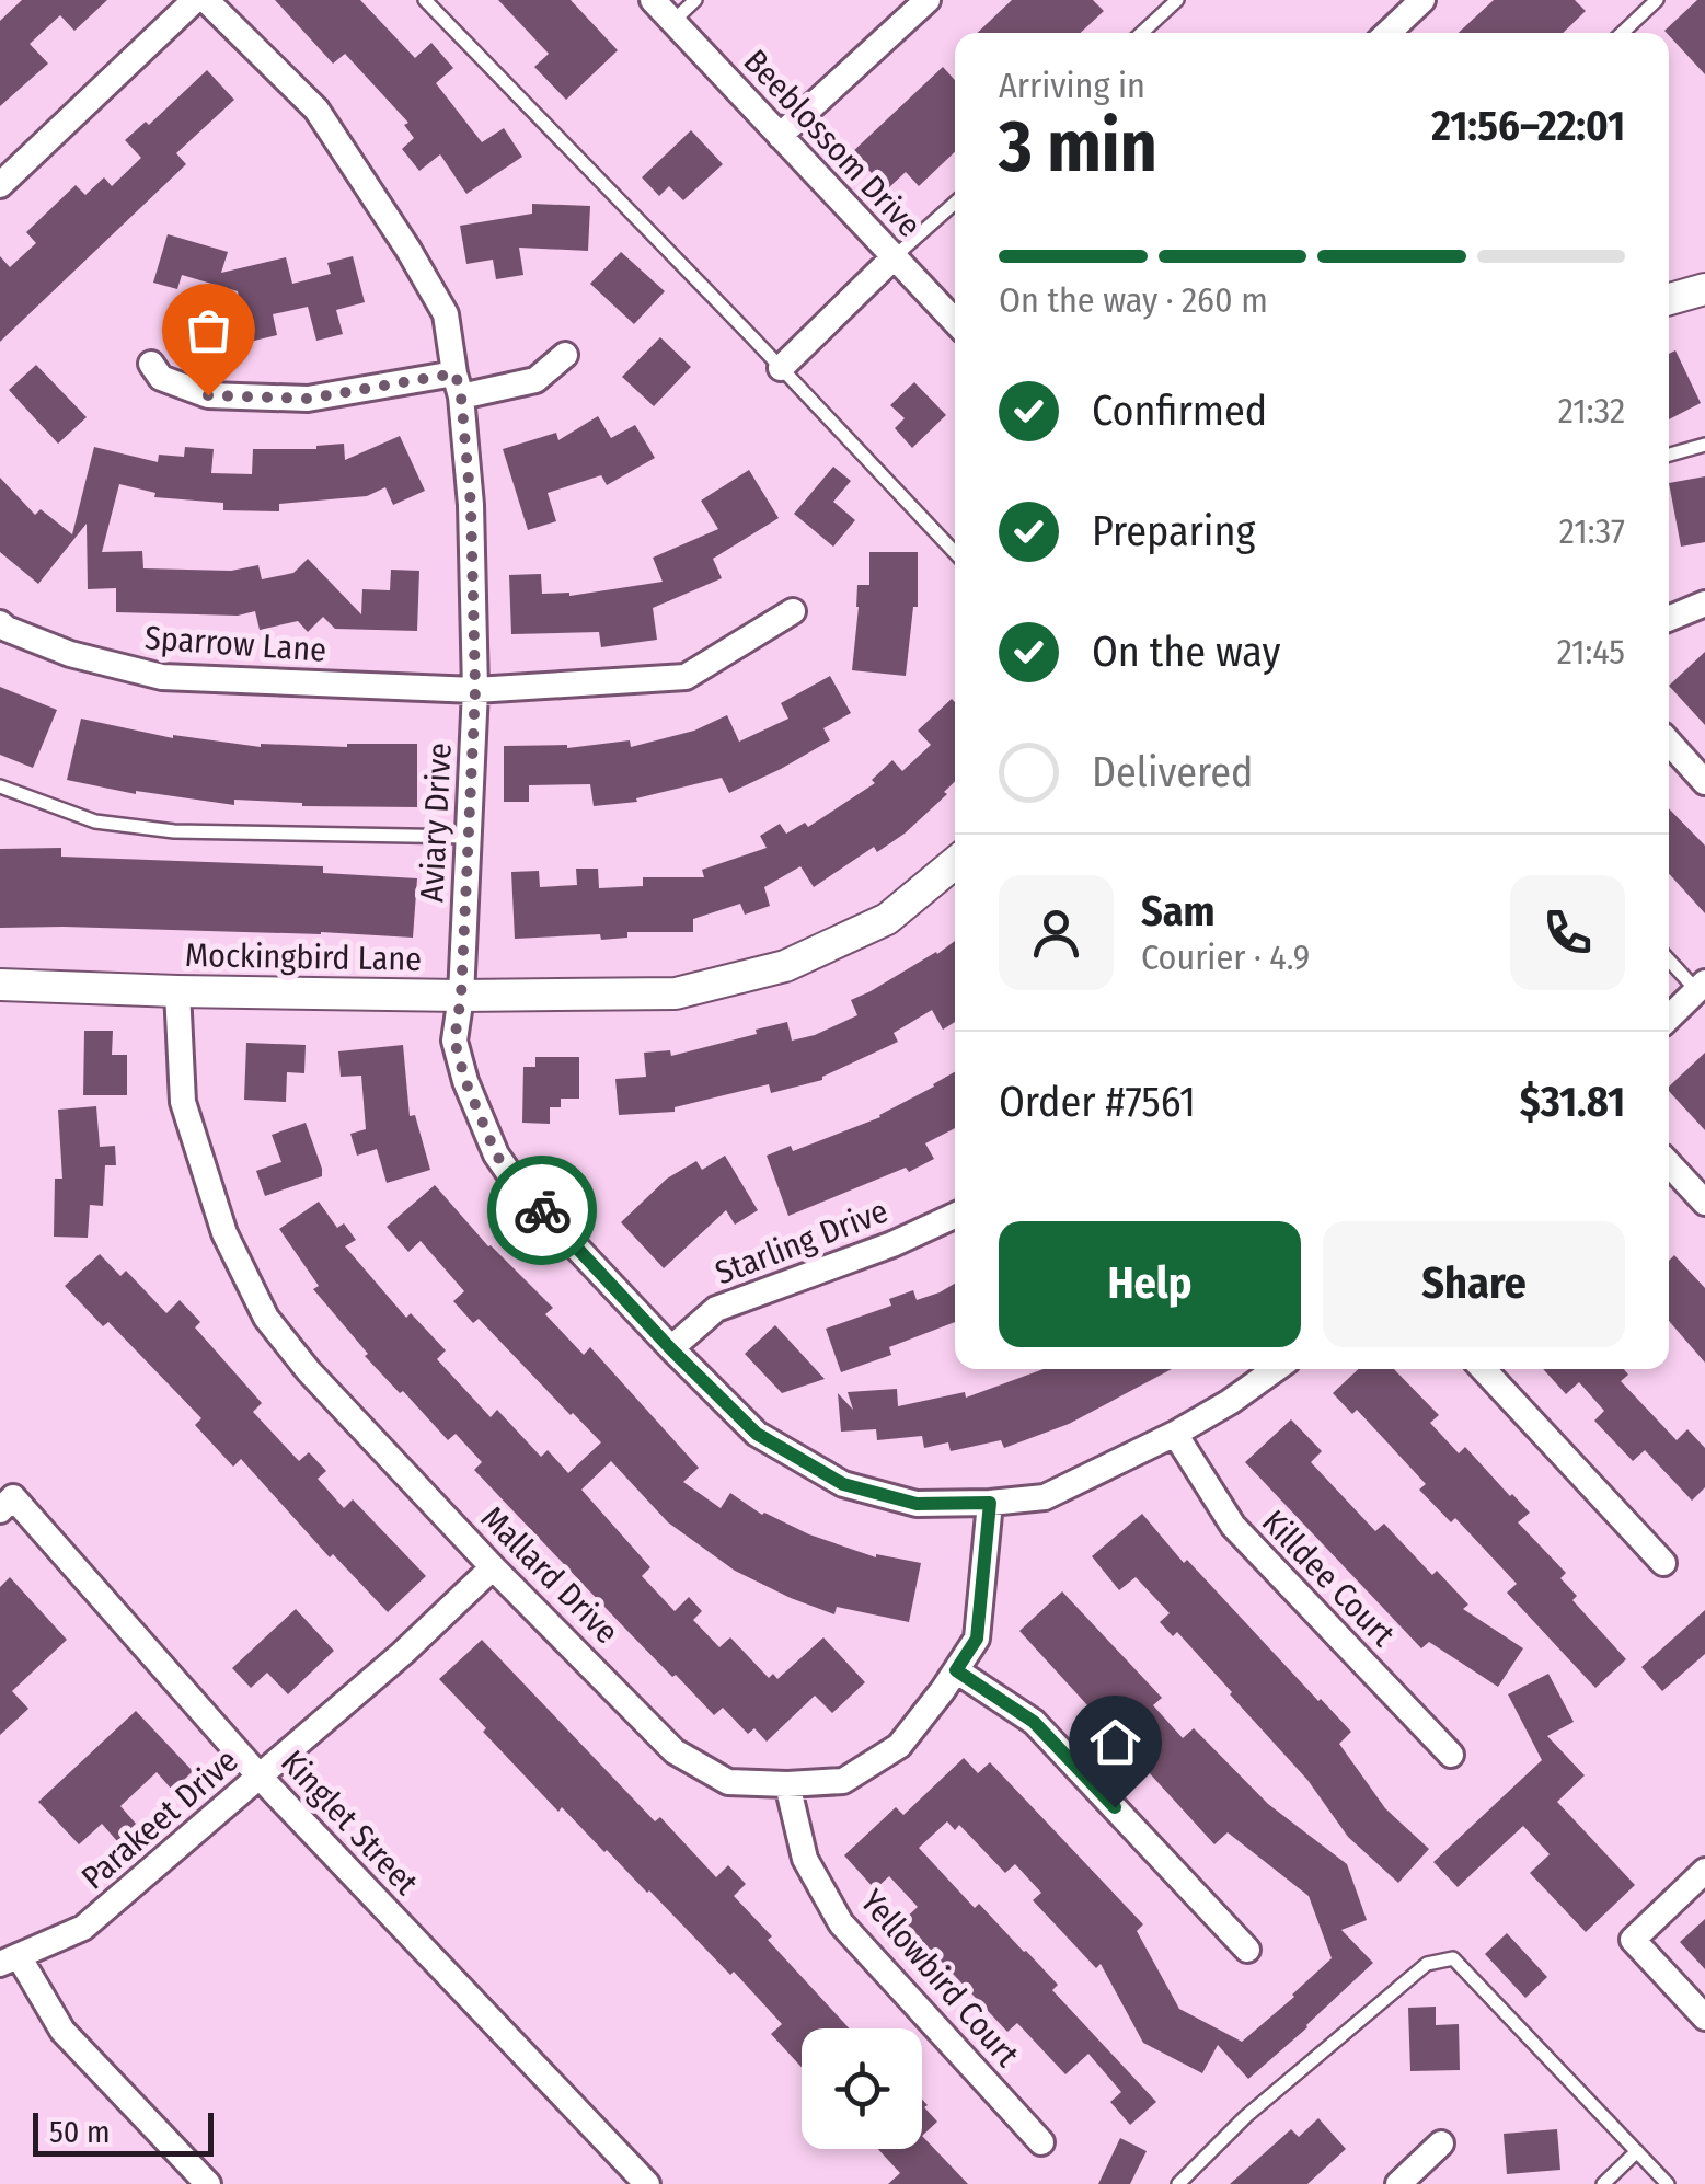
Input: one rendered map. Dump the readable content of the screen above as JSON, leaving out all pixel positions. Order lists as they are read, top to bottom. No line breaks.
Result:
{"streets":{"street":["Beeblossom Drive","Sparrow Lane","Aviary Drive","Mockingbird Lane","Starling Drive","Mallard Drive","Killdee Court","Parakeet Drive","Kinglet Street","Yellowbird Court"]},"crossings":[["Sparrow Lane","Aviary Drive"],["Aviary Drive","Mockingbird Lane"],["Aviary Drive","Starling Drive"],["Aviary Drive","Mallard Drive"],["Aviary Drive","Killdee Court"],["Mockingbird Lane","Mallard Drive"],["Mallard Drive","Parakeet Drive"],["Mallard Drive","Yellowbird Court"],["Parakeet Drive","Kinglet Street"]],"scale_bar":"50 m","page":{"heading":["3 min","Arriving in","21:56–22:01"],"panel":["Sam","Courier · 4.9","Order #7561","$31.81"],"bar":"On the way · 260 m","list":[["Confirmed","21:32"],["Preparing","21:37"],["On the way","21:45"],"Delivered"],"buttons":["Help","Share"],"scale":"50 m"}}
